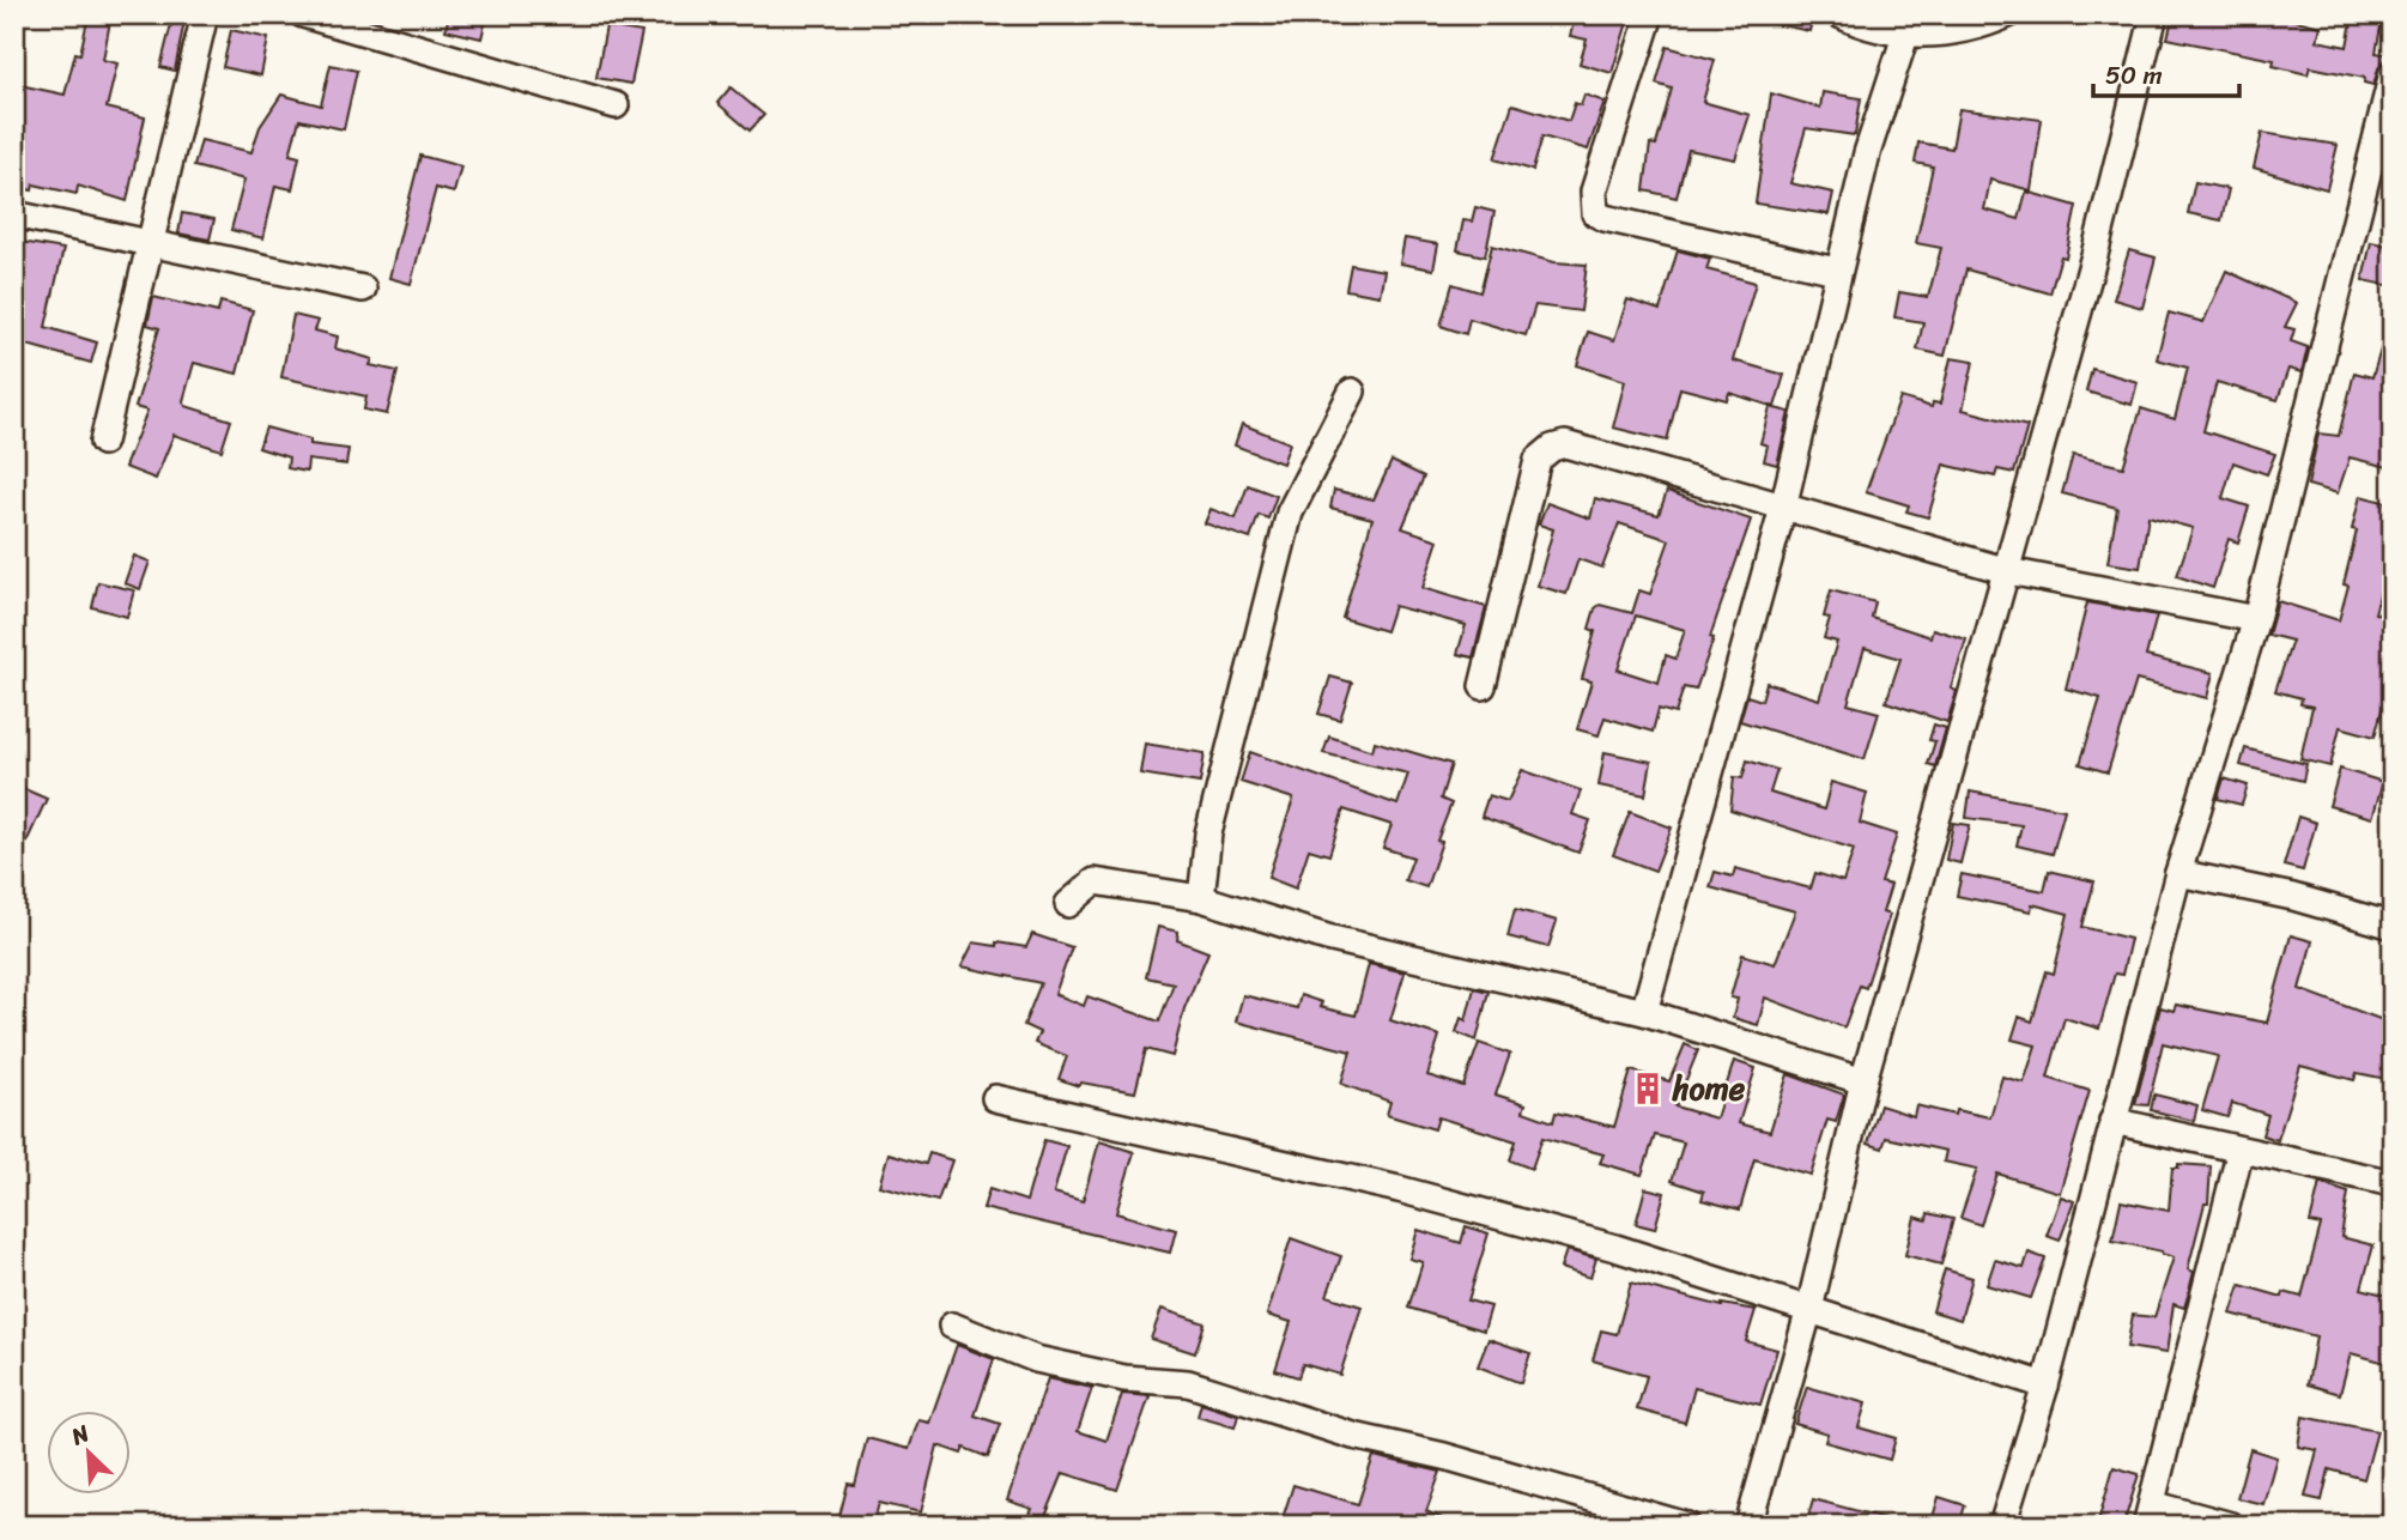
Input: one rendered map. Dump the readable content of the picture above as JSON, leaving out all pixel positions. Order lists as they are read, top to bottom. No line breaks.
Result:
{"places":{"building":["home"]},"scale_bar":"50 m","north":"top left"}
